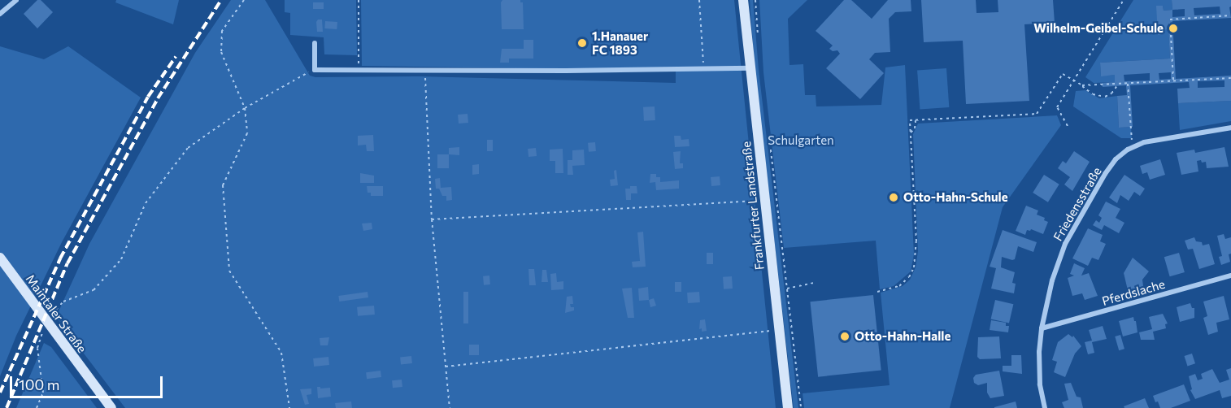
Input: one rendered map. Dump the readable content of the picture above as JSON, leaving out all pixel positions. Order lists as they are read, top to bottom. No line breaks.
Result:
{"streets":{"main road":["Frankfurter Landstraße","Maintaler Straße"],"street":["Friedensstraße","Pferdslache"]},"crossings":[["Friedensstraße","Pferdslache"]],"parks":["Schulgarten"],"places":["Wilhelm-Geibel-Schule","1.Hanauer FC 1893","Otto-Hahn-Schule","Otto-Hahn-Halle"],"scale_bar":"100 m"}
